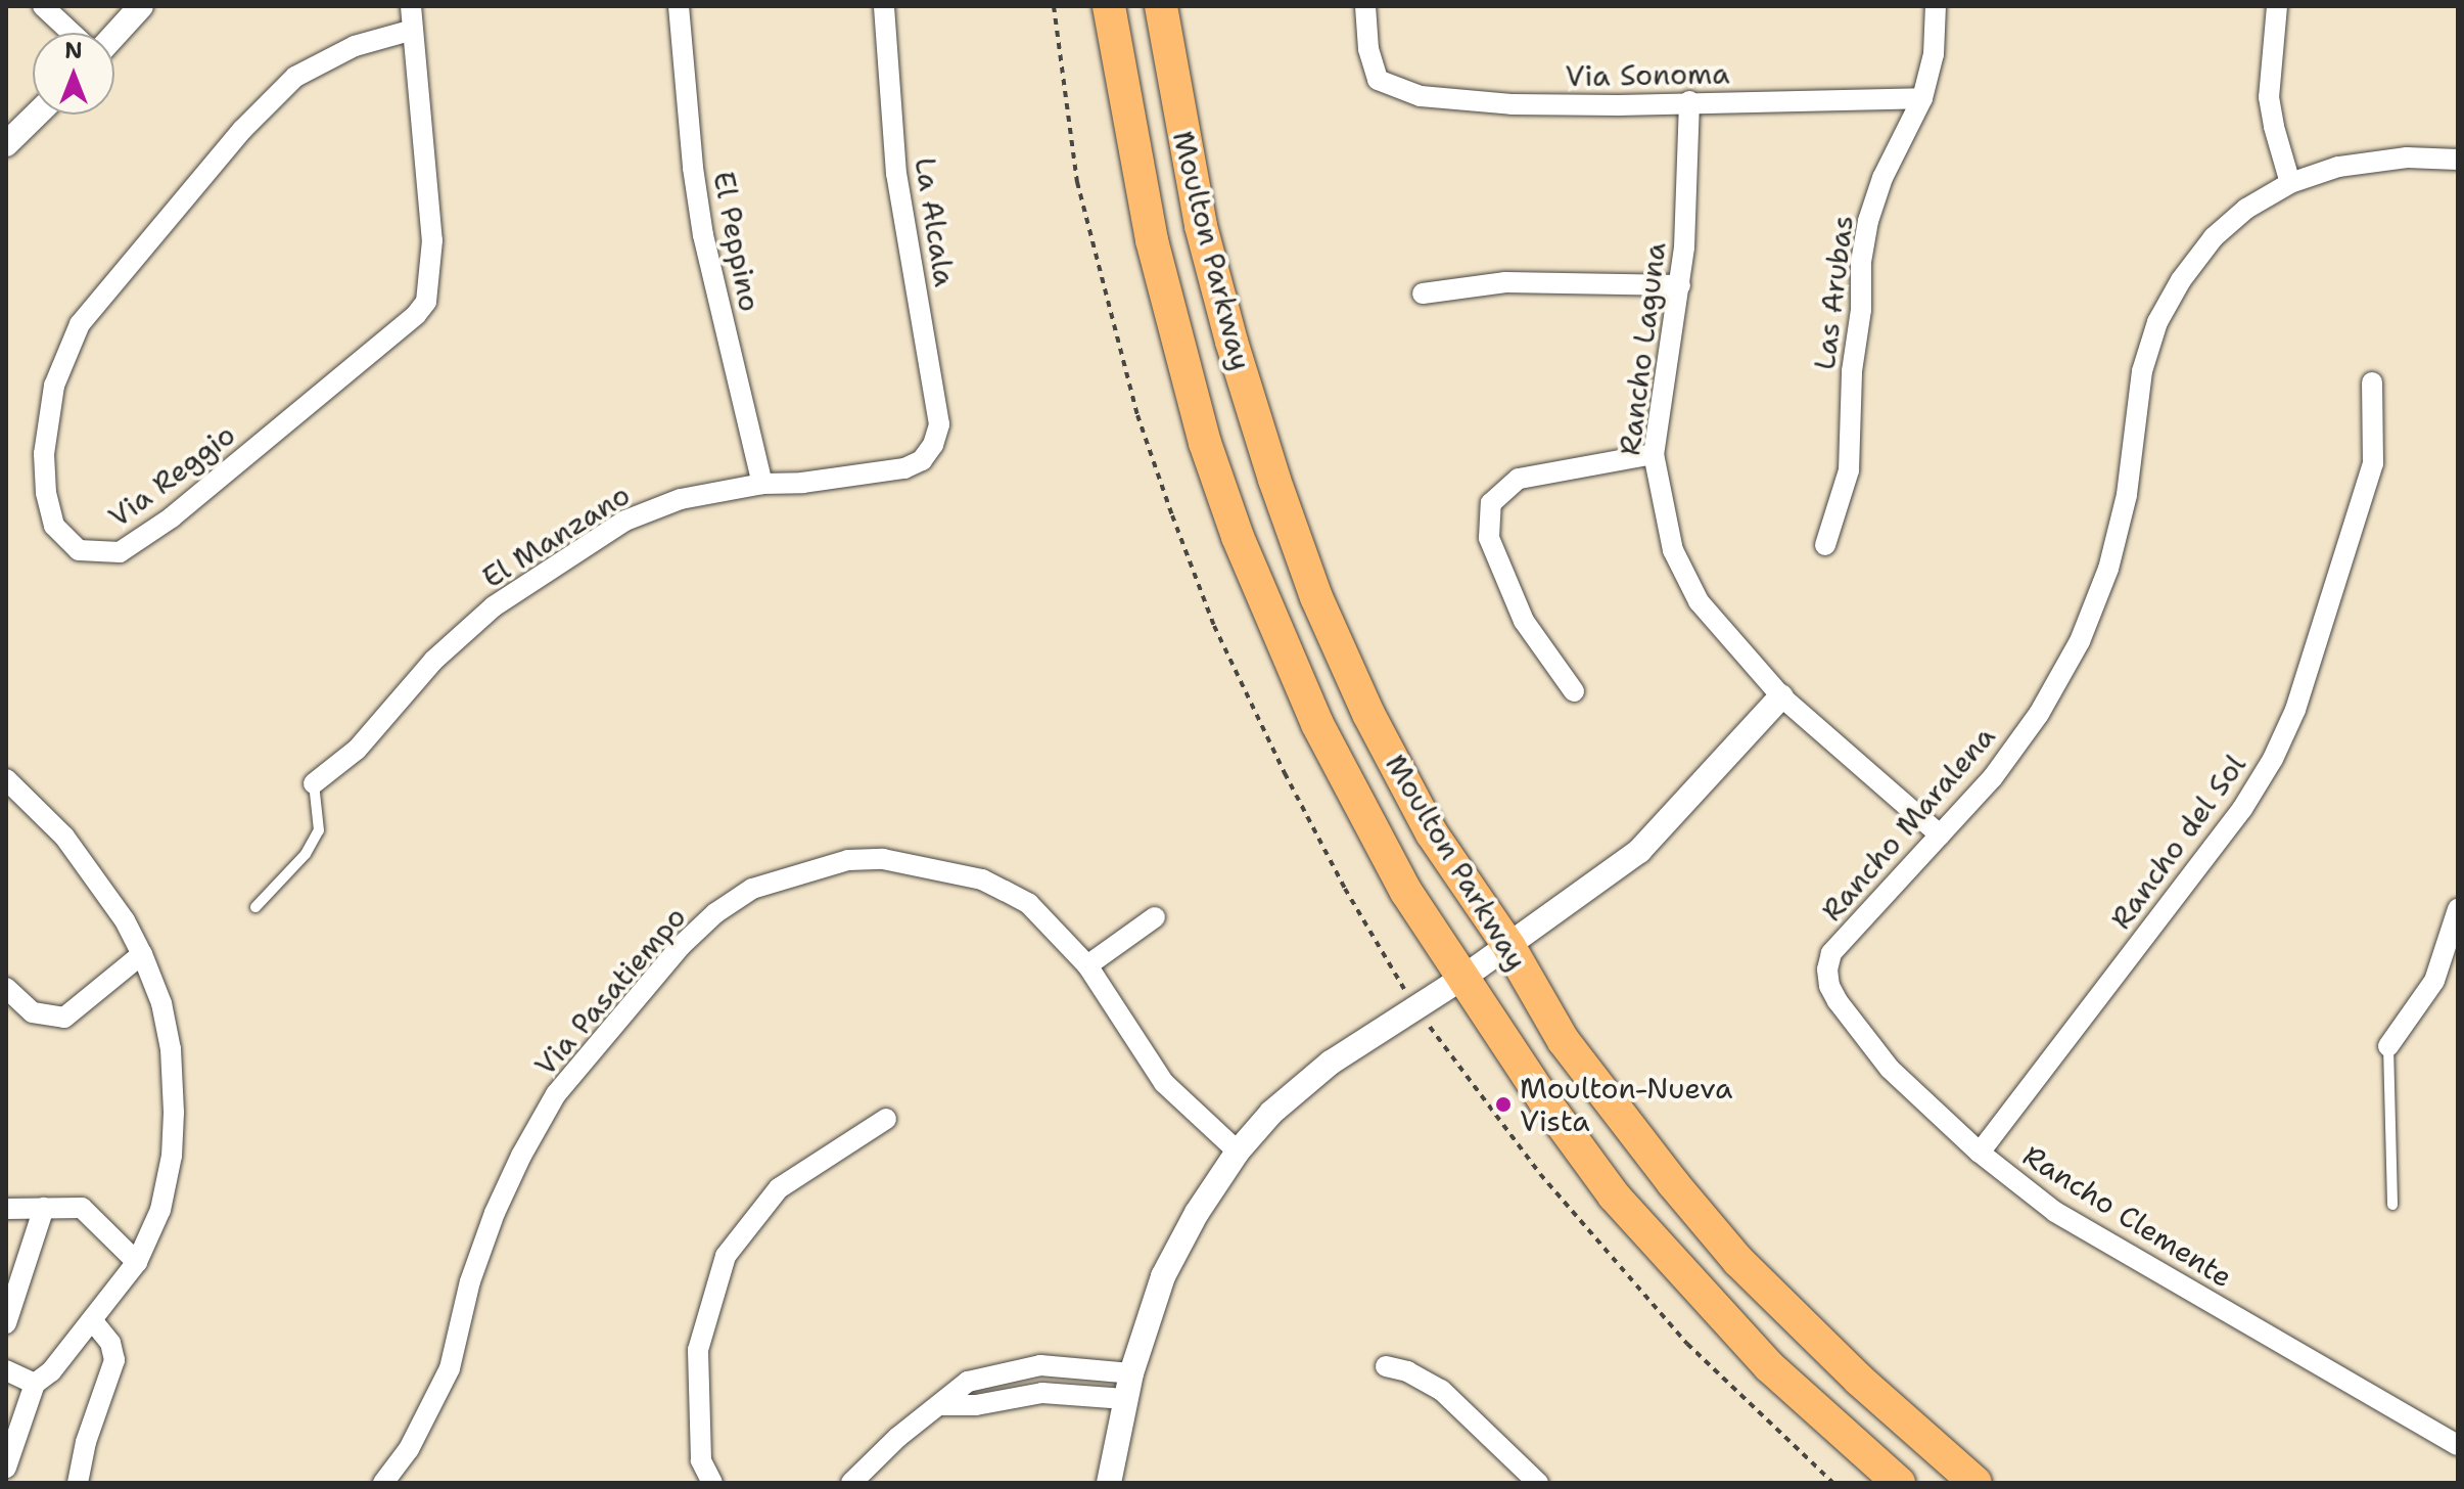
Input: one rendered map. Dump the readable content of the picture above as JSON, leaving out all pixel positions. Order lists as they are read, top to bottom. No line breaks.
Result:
{"streets":{"main road":["Moulton Parkway"],"street":["Via Sonoma","La Alcala","El Peppino","Las Arubas","Rancho Laguna","Via Reggio","El Manzano","Rancho Maralena","Rancho del Sol","Via Pasatiempo","Rancho Clemente"]},"crossings":[["Via Sonoma","Las Arubas"],["Via Sonoma","Rancho Laguna"],["La Alcala","El Manzano"],["El Peppino","El Manzano"],["Rancho Laguna","Rancho Maralena"],["Rancho Maralena","Rancho Clemente"],["Rancho del Sol","Rancho Clemente"]],"places":["Moulton-Nueva Vista"],"north":"top"}
